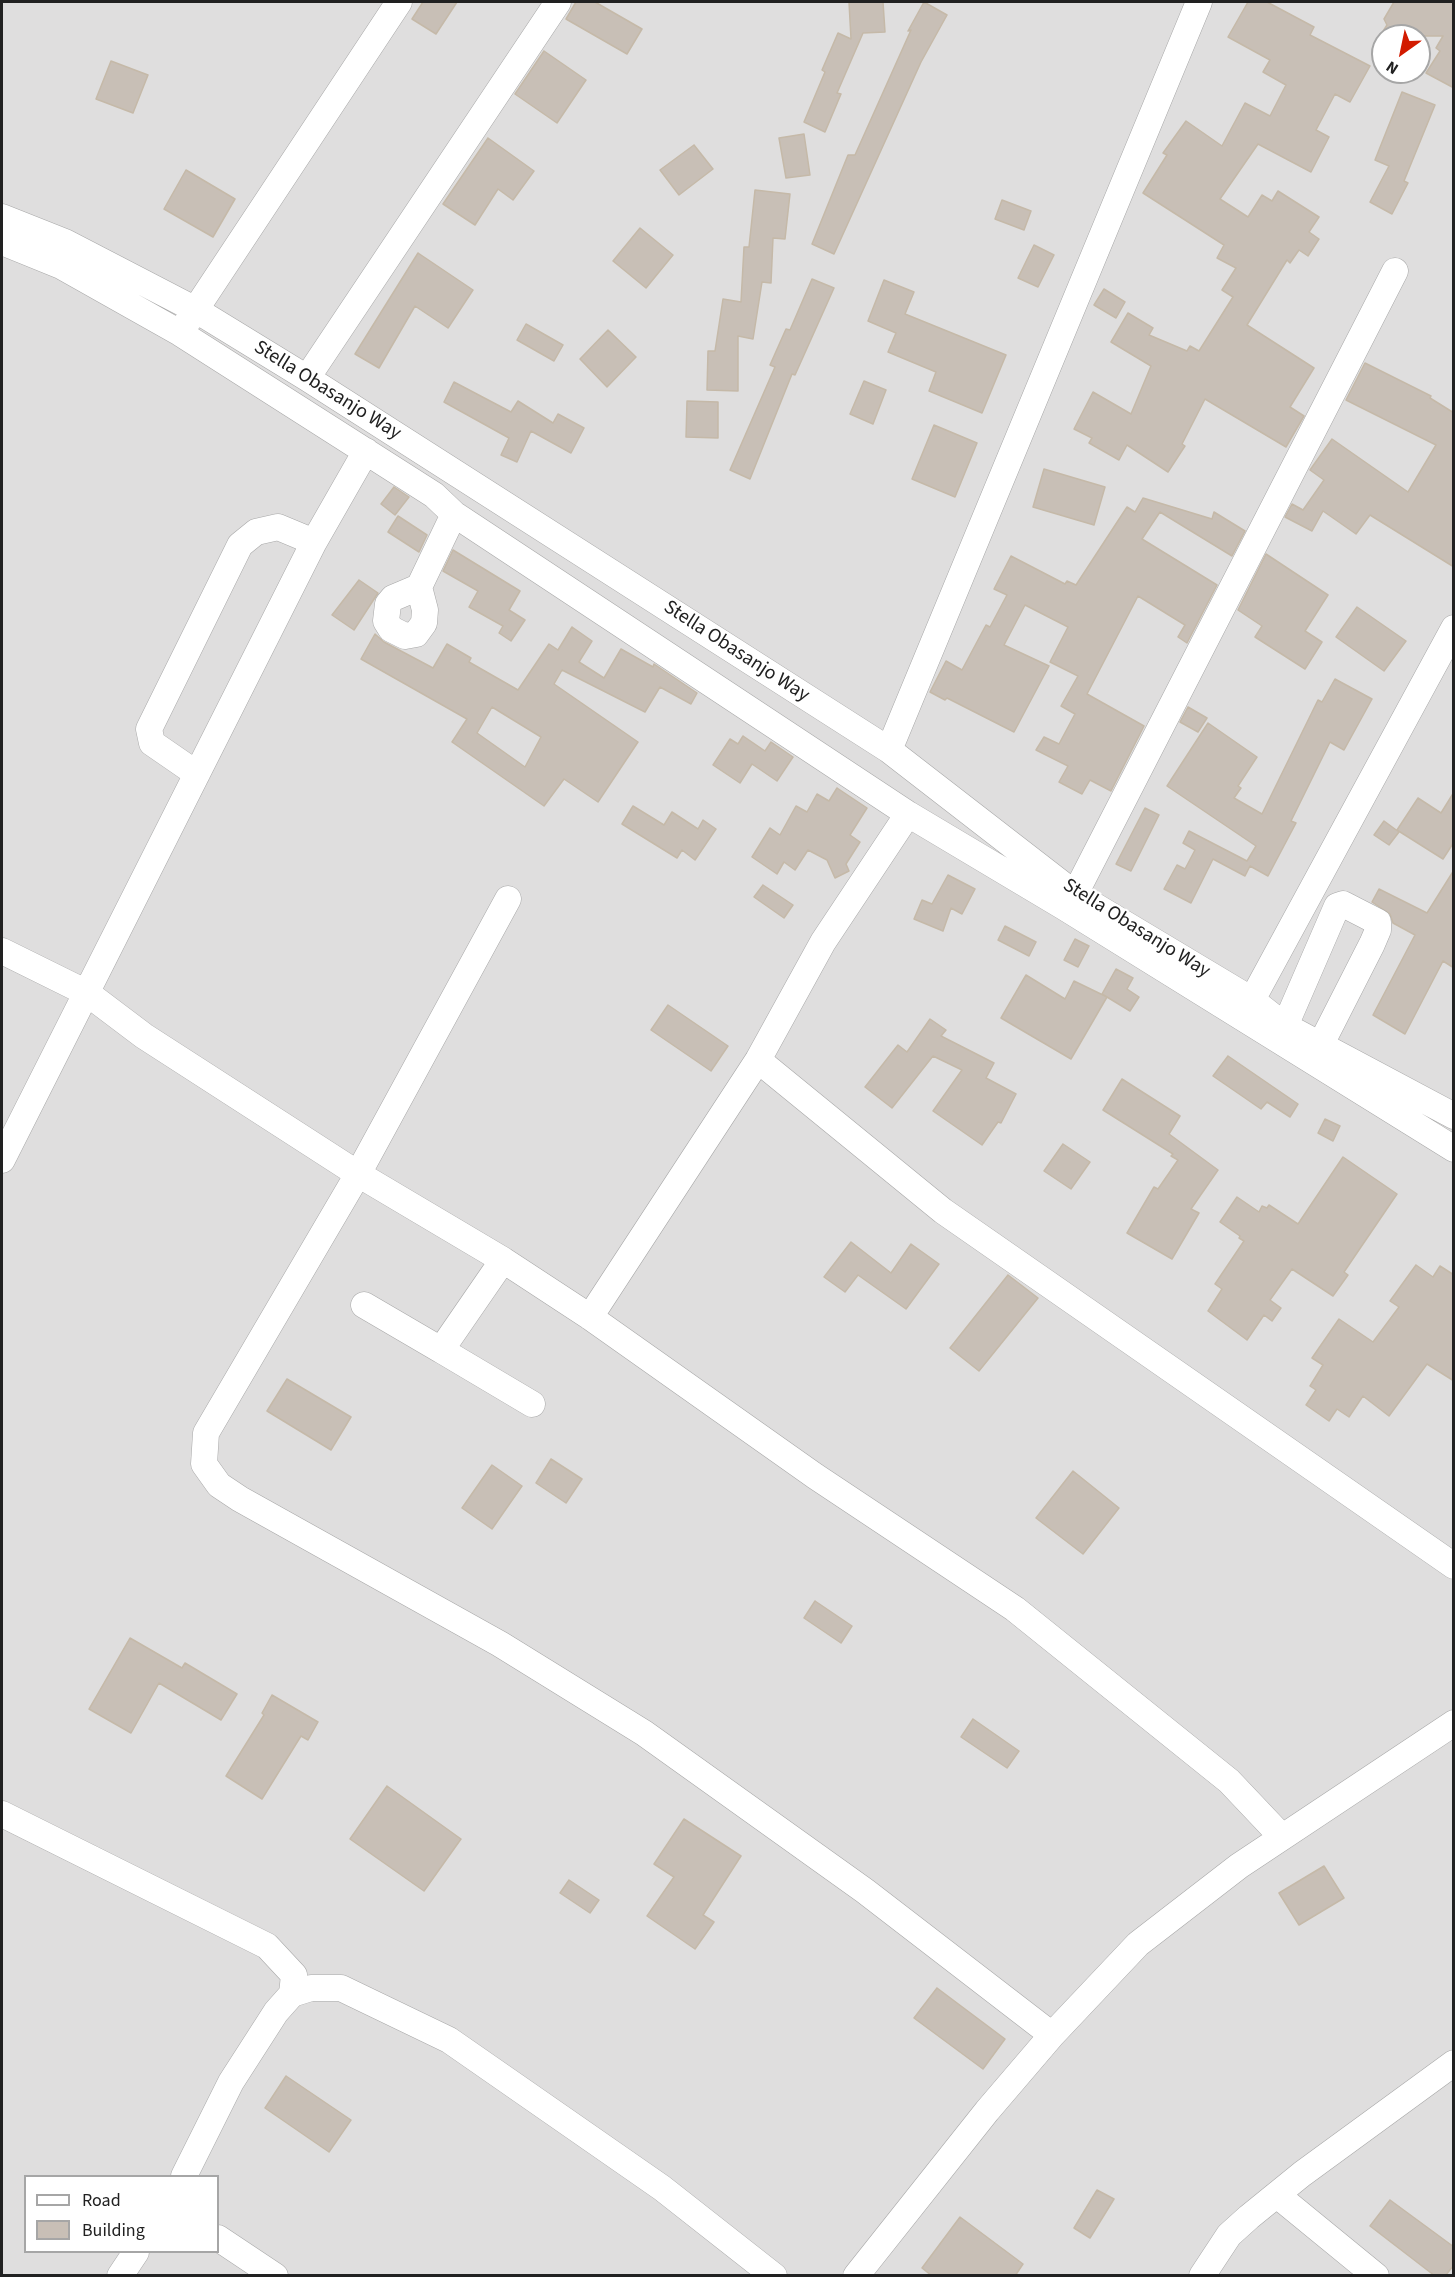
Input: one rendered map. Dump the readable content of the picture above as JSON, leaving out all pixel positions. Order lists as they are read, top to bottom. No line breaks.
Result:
{"streets":{"street":["Stella Obasanjo Way"]},"legend":["Road","Building"],"north":"bottom left"}
